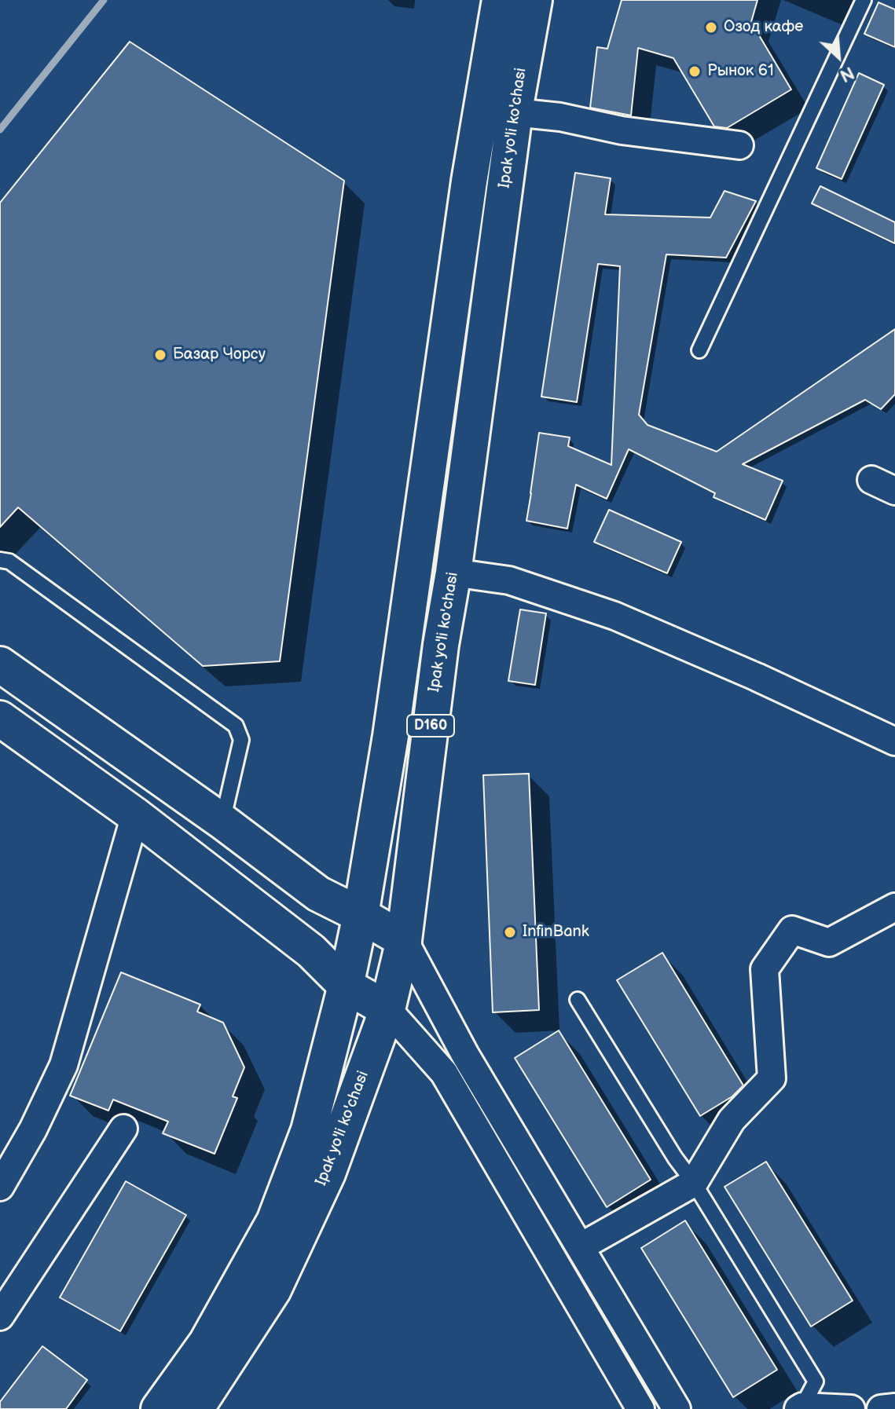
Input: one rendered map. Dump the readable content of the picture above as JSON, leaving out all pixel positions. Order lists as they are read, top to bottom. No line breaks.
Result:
{"streets":{"main road":["Ipak yo'li ko'chasi","D160"]},"places":["Озод кафе","Рынок 61","Базар Чорсу","InfinBank"],"north":"bottom right"}
